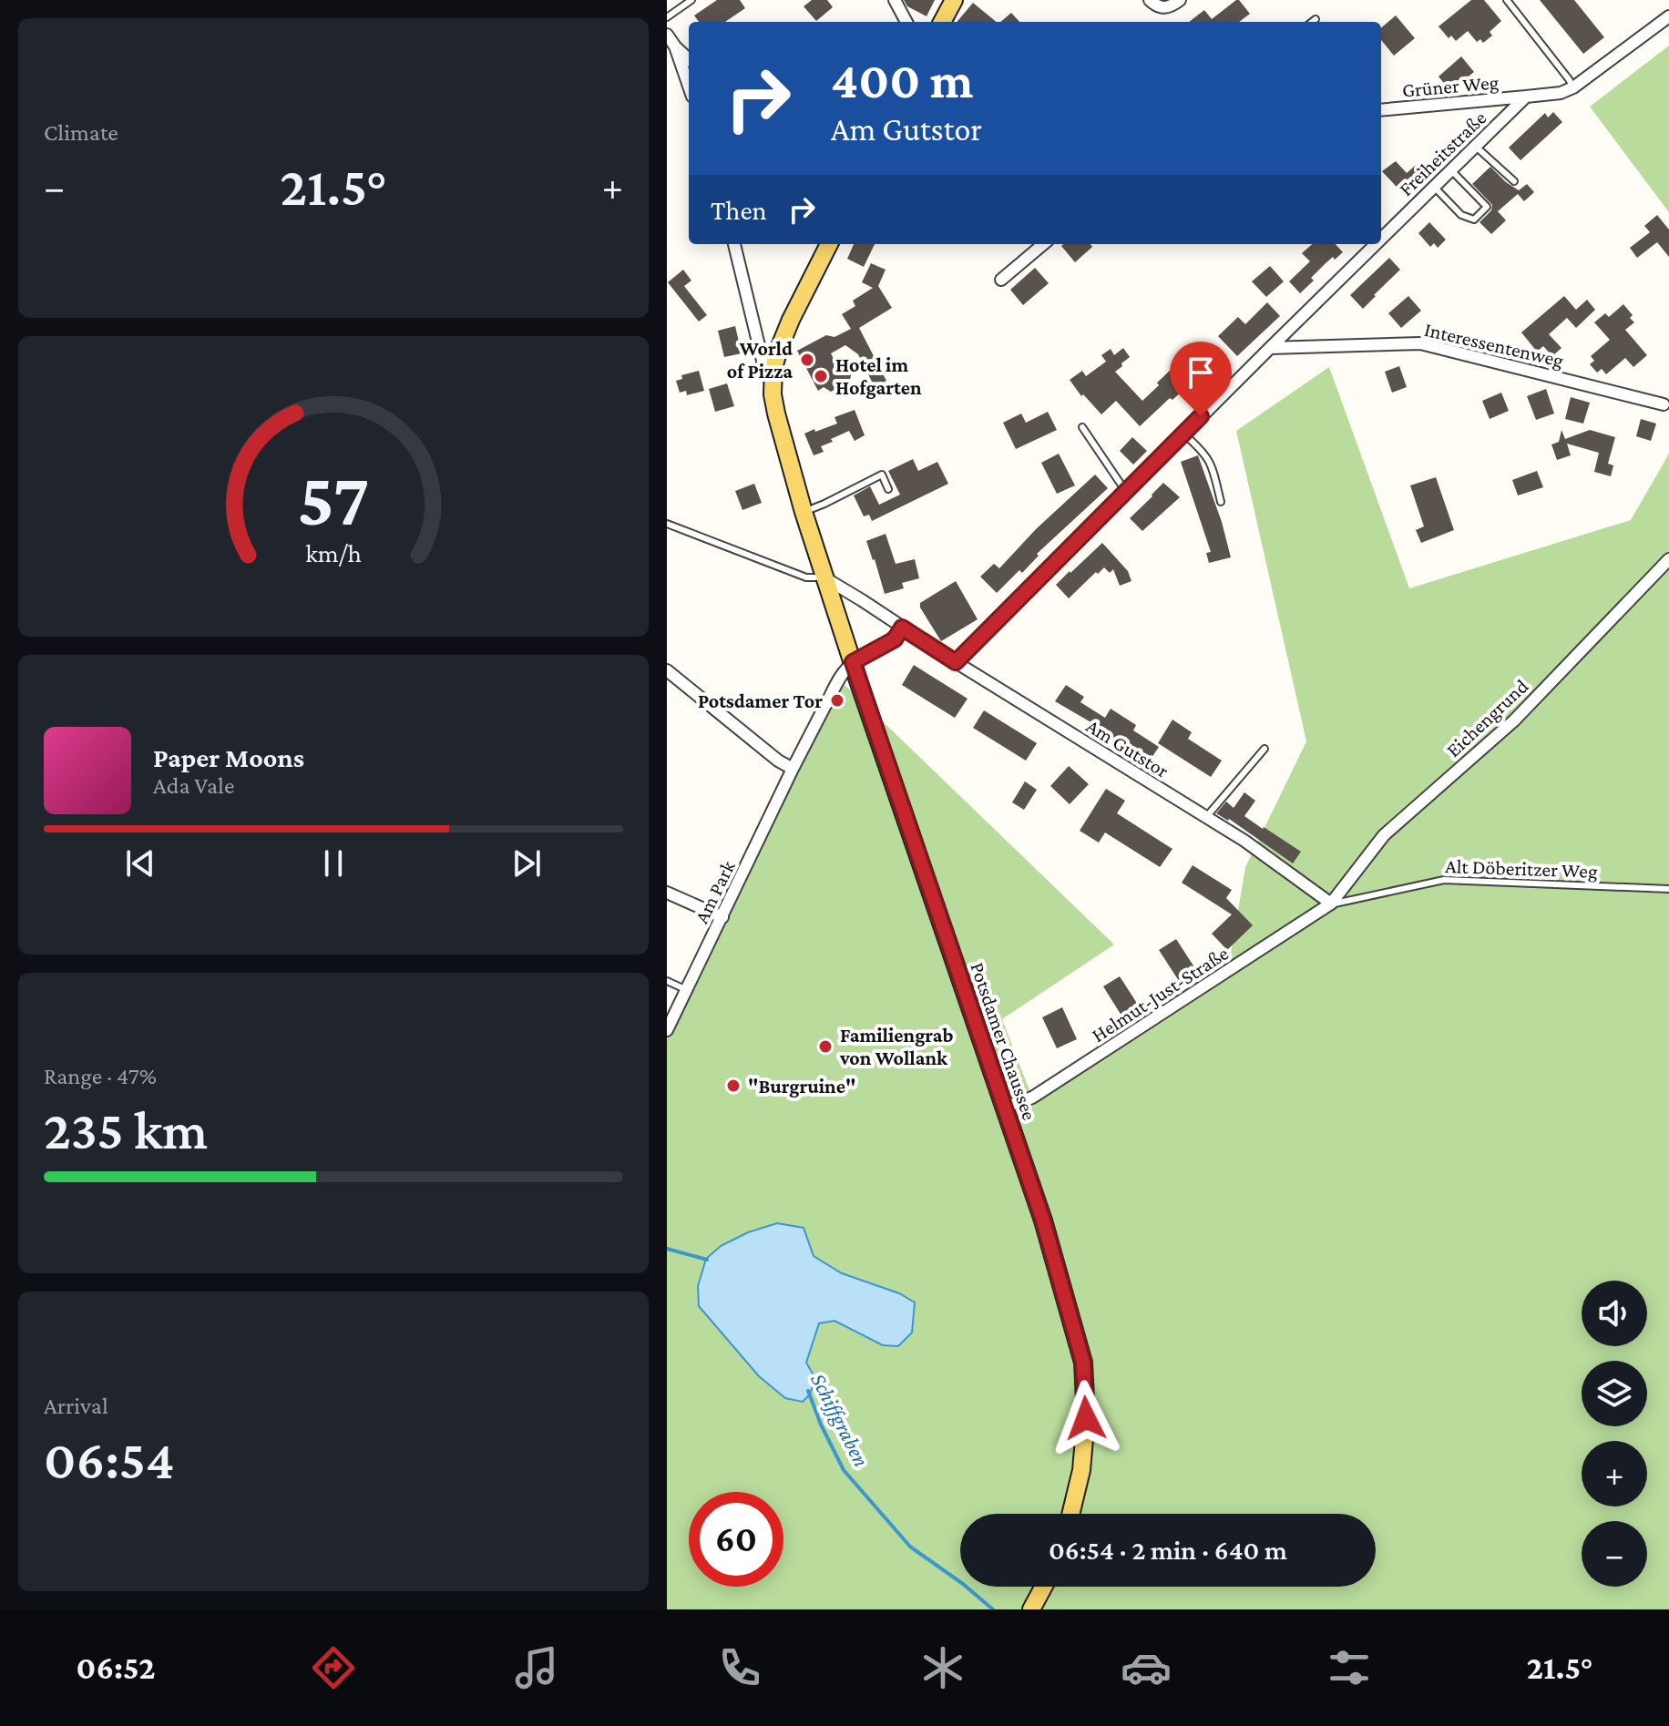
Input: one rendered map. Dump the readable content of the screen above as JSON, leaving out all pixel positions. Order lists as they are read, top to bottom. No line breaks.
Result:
{"streets":{"main road":["Potsdamer Chaussee"],"street":["Grüner Weg","Freiheitstraße","Interessentenweg","Eichengrund","Am Gutstor","Am Park","Helmut-Just-Straße"],"lane":["Alt Döberitzer Weg"]},"crossings":[["Grüner Weg","Freiheitstraße"],["Freiheitstraße","Interessentenweg"],["Freiheitstraße","Am Gutstor"],["Eichengrund","Am Gutstor"],["Eichengrund","Alt Döberitzer Weg"],["Eichengrund","Helmut-Just-Straße"],["Am Gutstor","Alt Döberitzer Weg"],["Am Gutstor","Helmut-Just-Straße"],["Am Gutstor","Potsdamer Chaussee"],["Alt Döberitzer Weg","Helmut-Just-Straße"],["Am Park","Potsdamer Chaussee"],["Helmut-Just-Straße","Potsdamer Chaussee"]],"water":["Schiffgraben"],"places":["World of Pizza","Hotel im Hofgarten","Potsdamer Tor","Familiengrab von Wollank","\"Burgruine\""],"page":{"tile":["Climate",["Range · 47%","235 km"],["Arrival","06:54"]],"turn":["400 m","Am Gutstor"],"heat":["−","21.5°","+"],"then":"Then","song":["Paper Moons","Ada Vale"],"map_buttons":["+","−"],"limit":"60","trip":"06:54 · 2 min · 640 m","tabs":["06:52","21.5°"],"gauge":["57","km/h"]}}
